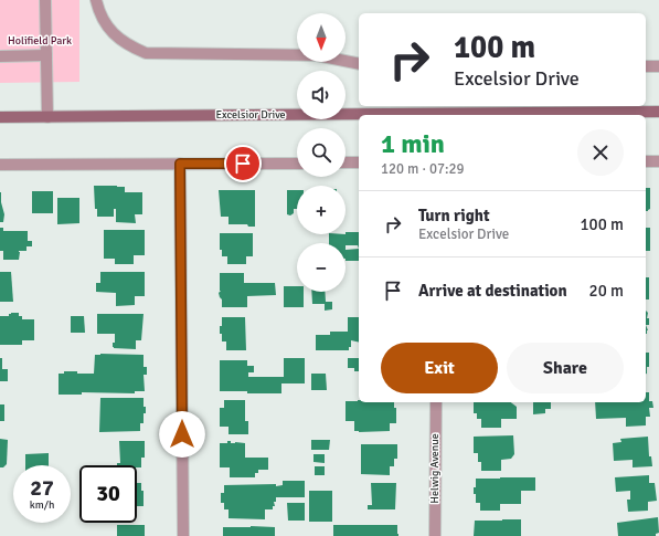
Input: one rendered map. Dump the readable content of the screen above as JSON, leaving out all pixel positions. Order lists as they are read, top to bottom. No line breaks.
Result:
{"streets":{"main road":["Excelsior Drive"],"street":["Helwig Avenue"]},"parks":["Holifield Park"],"north":"bottom","page":{"map_buttons":["+","−"],"turn":["100 m","Excelsior Drive"],"heading":["1 min","120 m · 07:29"],"list":[{"name":"Turn right","note":"Excelsior Drive","value":"100 m"},{"name":"Arrive at destination","value":"20 m"}],"buttons":["Exit","Share"],"speed":"27 km/h","limit":"30"}}
